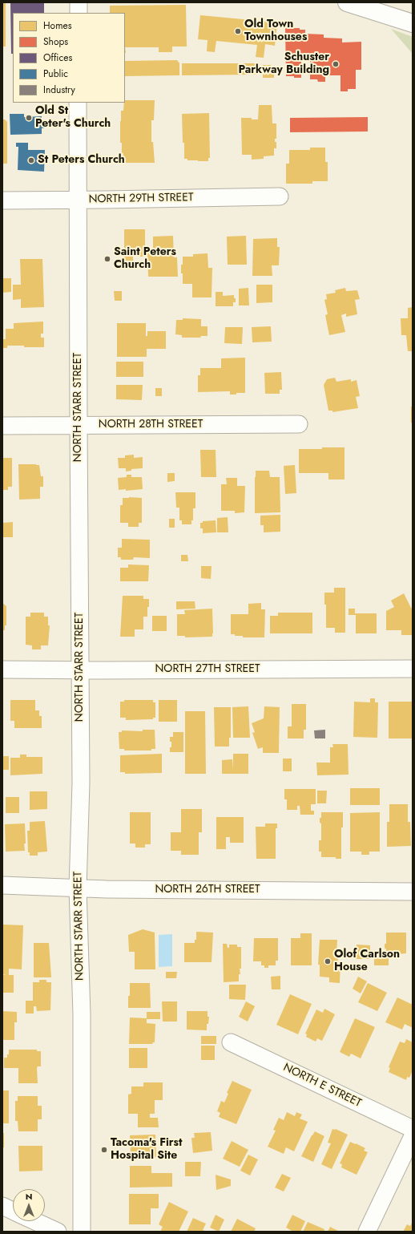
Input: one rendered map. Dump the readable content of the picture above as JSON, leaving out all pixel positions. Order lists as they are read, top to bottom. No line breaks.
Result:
{"streets":{"street":["NORTH 29TH STREET","NORTH STARR STREET","NORTH 28TH STREET","NORTH 27TH STREET","NORTH 26TH STREET","NORTH E STREET"]},"crossings":[["NORTH 29TH STREET","NORTH STARR STREET"],["NORTH STARR STREET","NORTH 28TH STREET"],["NORTH STARR STREET","NORTH 27TH STREET"],["NORTH STARR STREET","NORTH 26TH STREET"]],"places":["Old Town Townhouses","Schuster Parkway Building","Old St Peter's Church","St Peters Church","Saint Peters Church","Olof Carlson House","Tacoma's First Hospital Site"],"legend":["Homes","Shops","Offices","Public","Industry"],"north":"top"}
